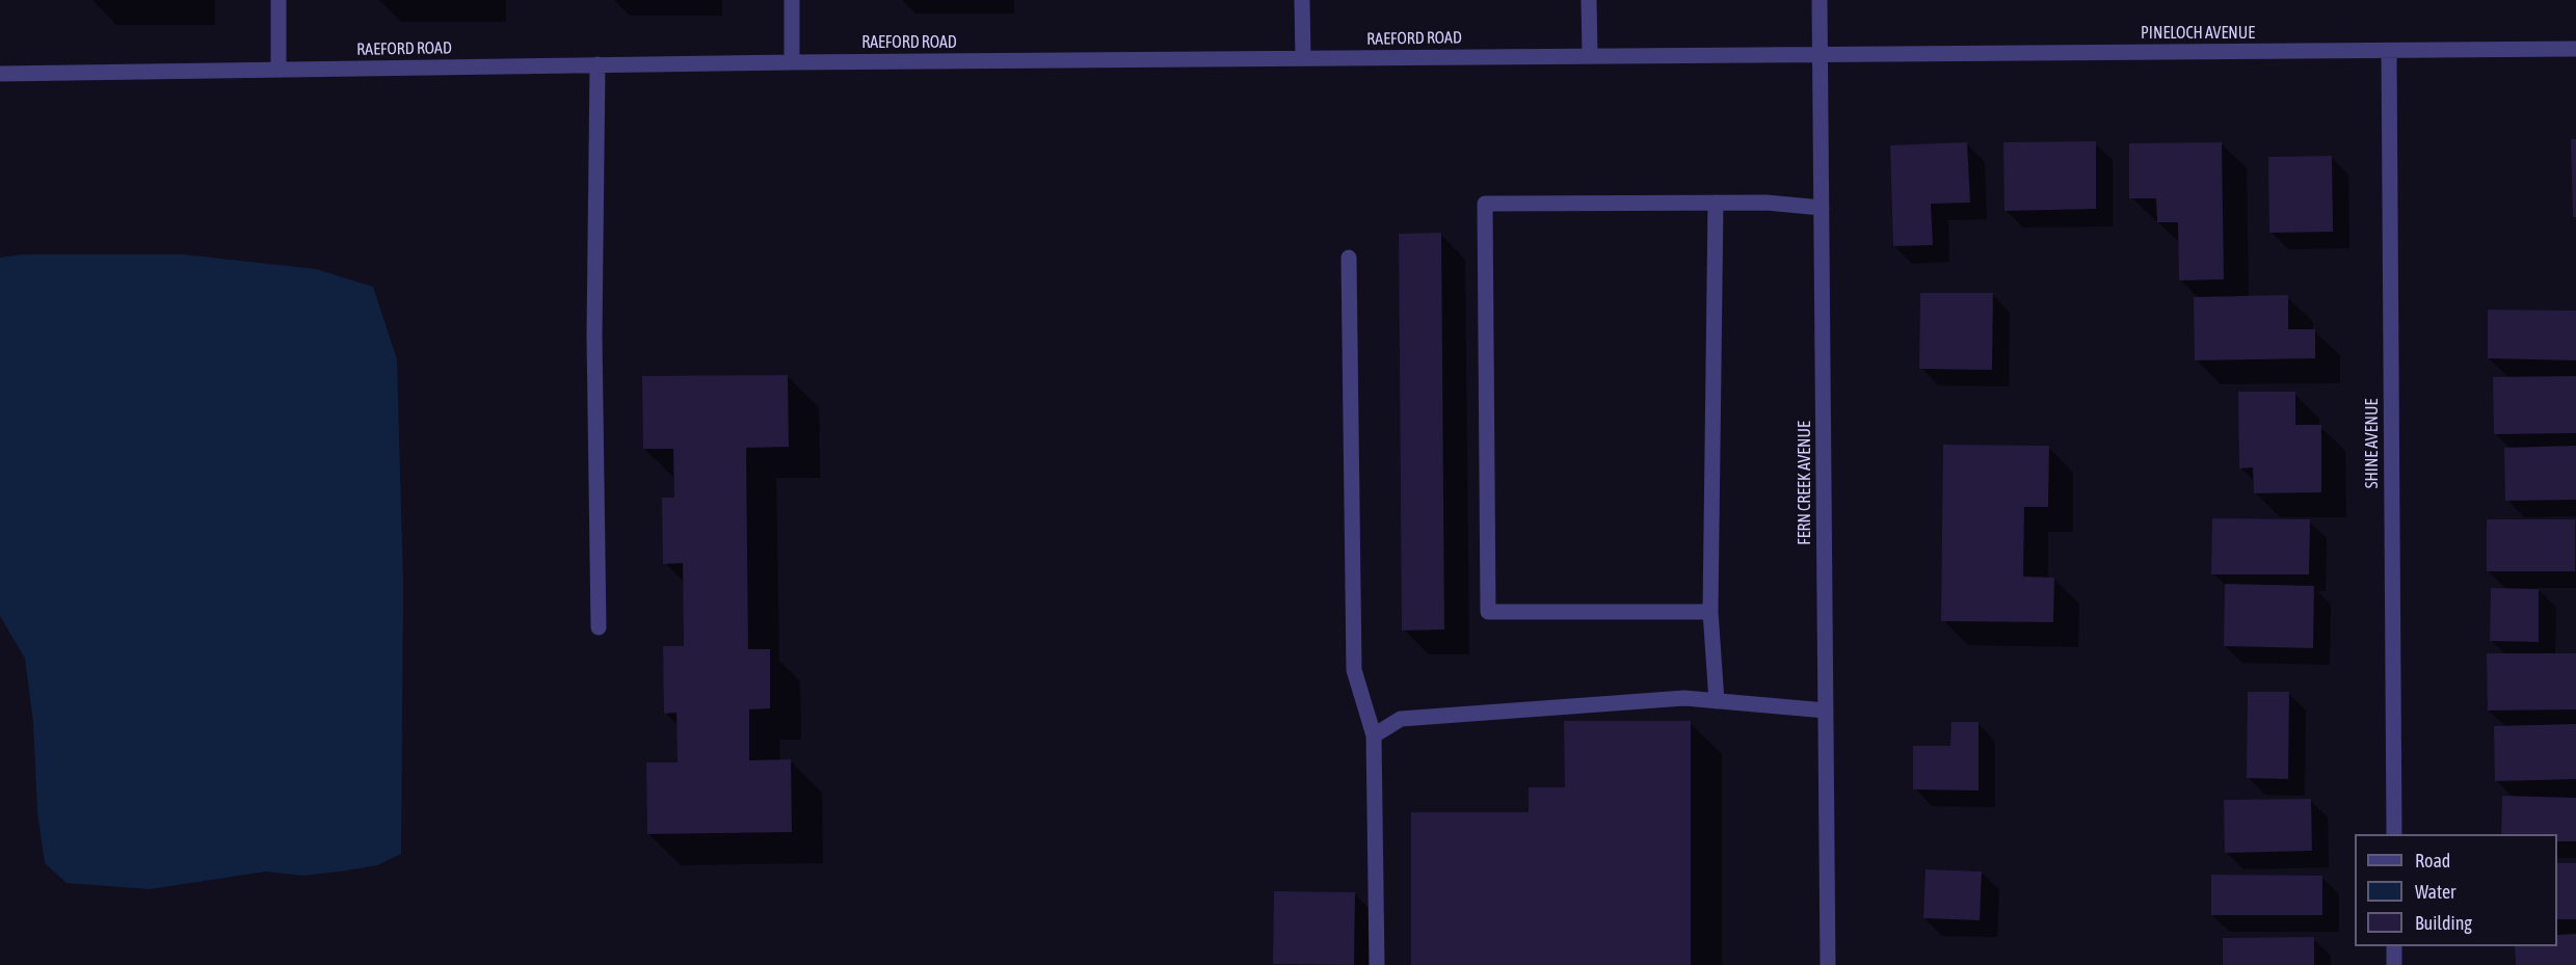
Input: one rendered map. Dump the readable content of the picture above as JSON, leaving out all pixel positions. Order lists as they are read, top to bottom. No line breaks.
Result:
{"streets":{"street":["PINELOCH AVENUE","RAEFORD ROAD","SHINE AVENUE","FERN CREEK AVENUE"]},"crossings":[["PINELOCH AVENUE","RAEFORD ROAD"],["PINELOCH AVENUE","SHINE AVENUE"],["PINELOCH AVENUE","FERN CREEK AVENUE"],["RAEFORD ROAD","FERN CREEK AVENUE"]],"legend":["Road","Water","Building"]}
